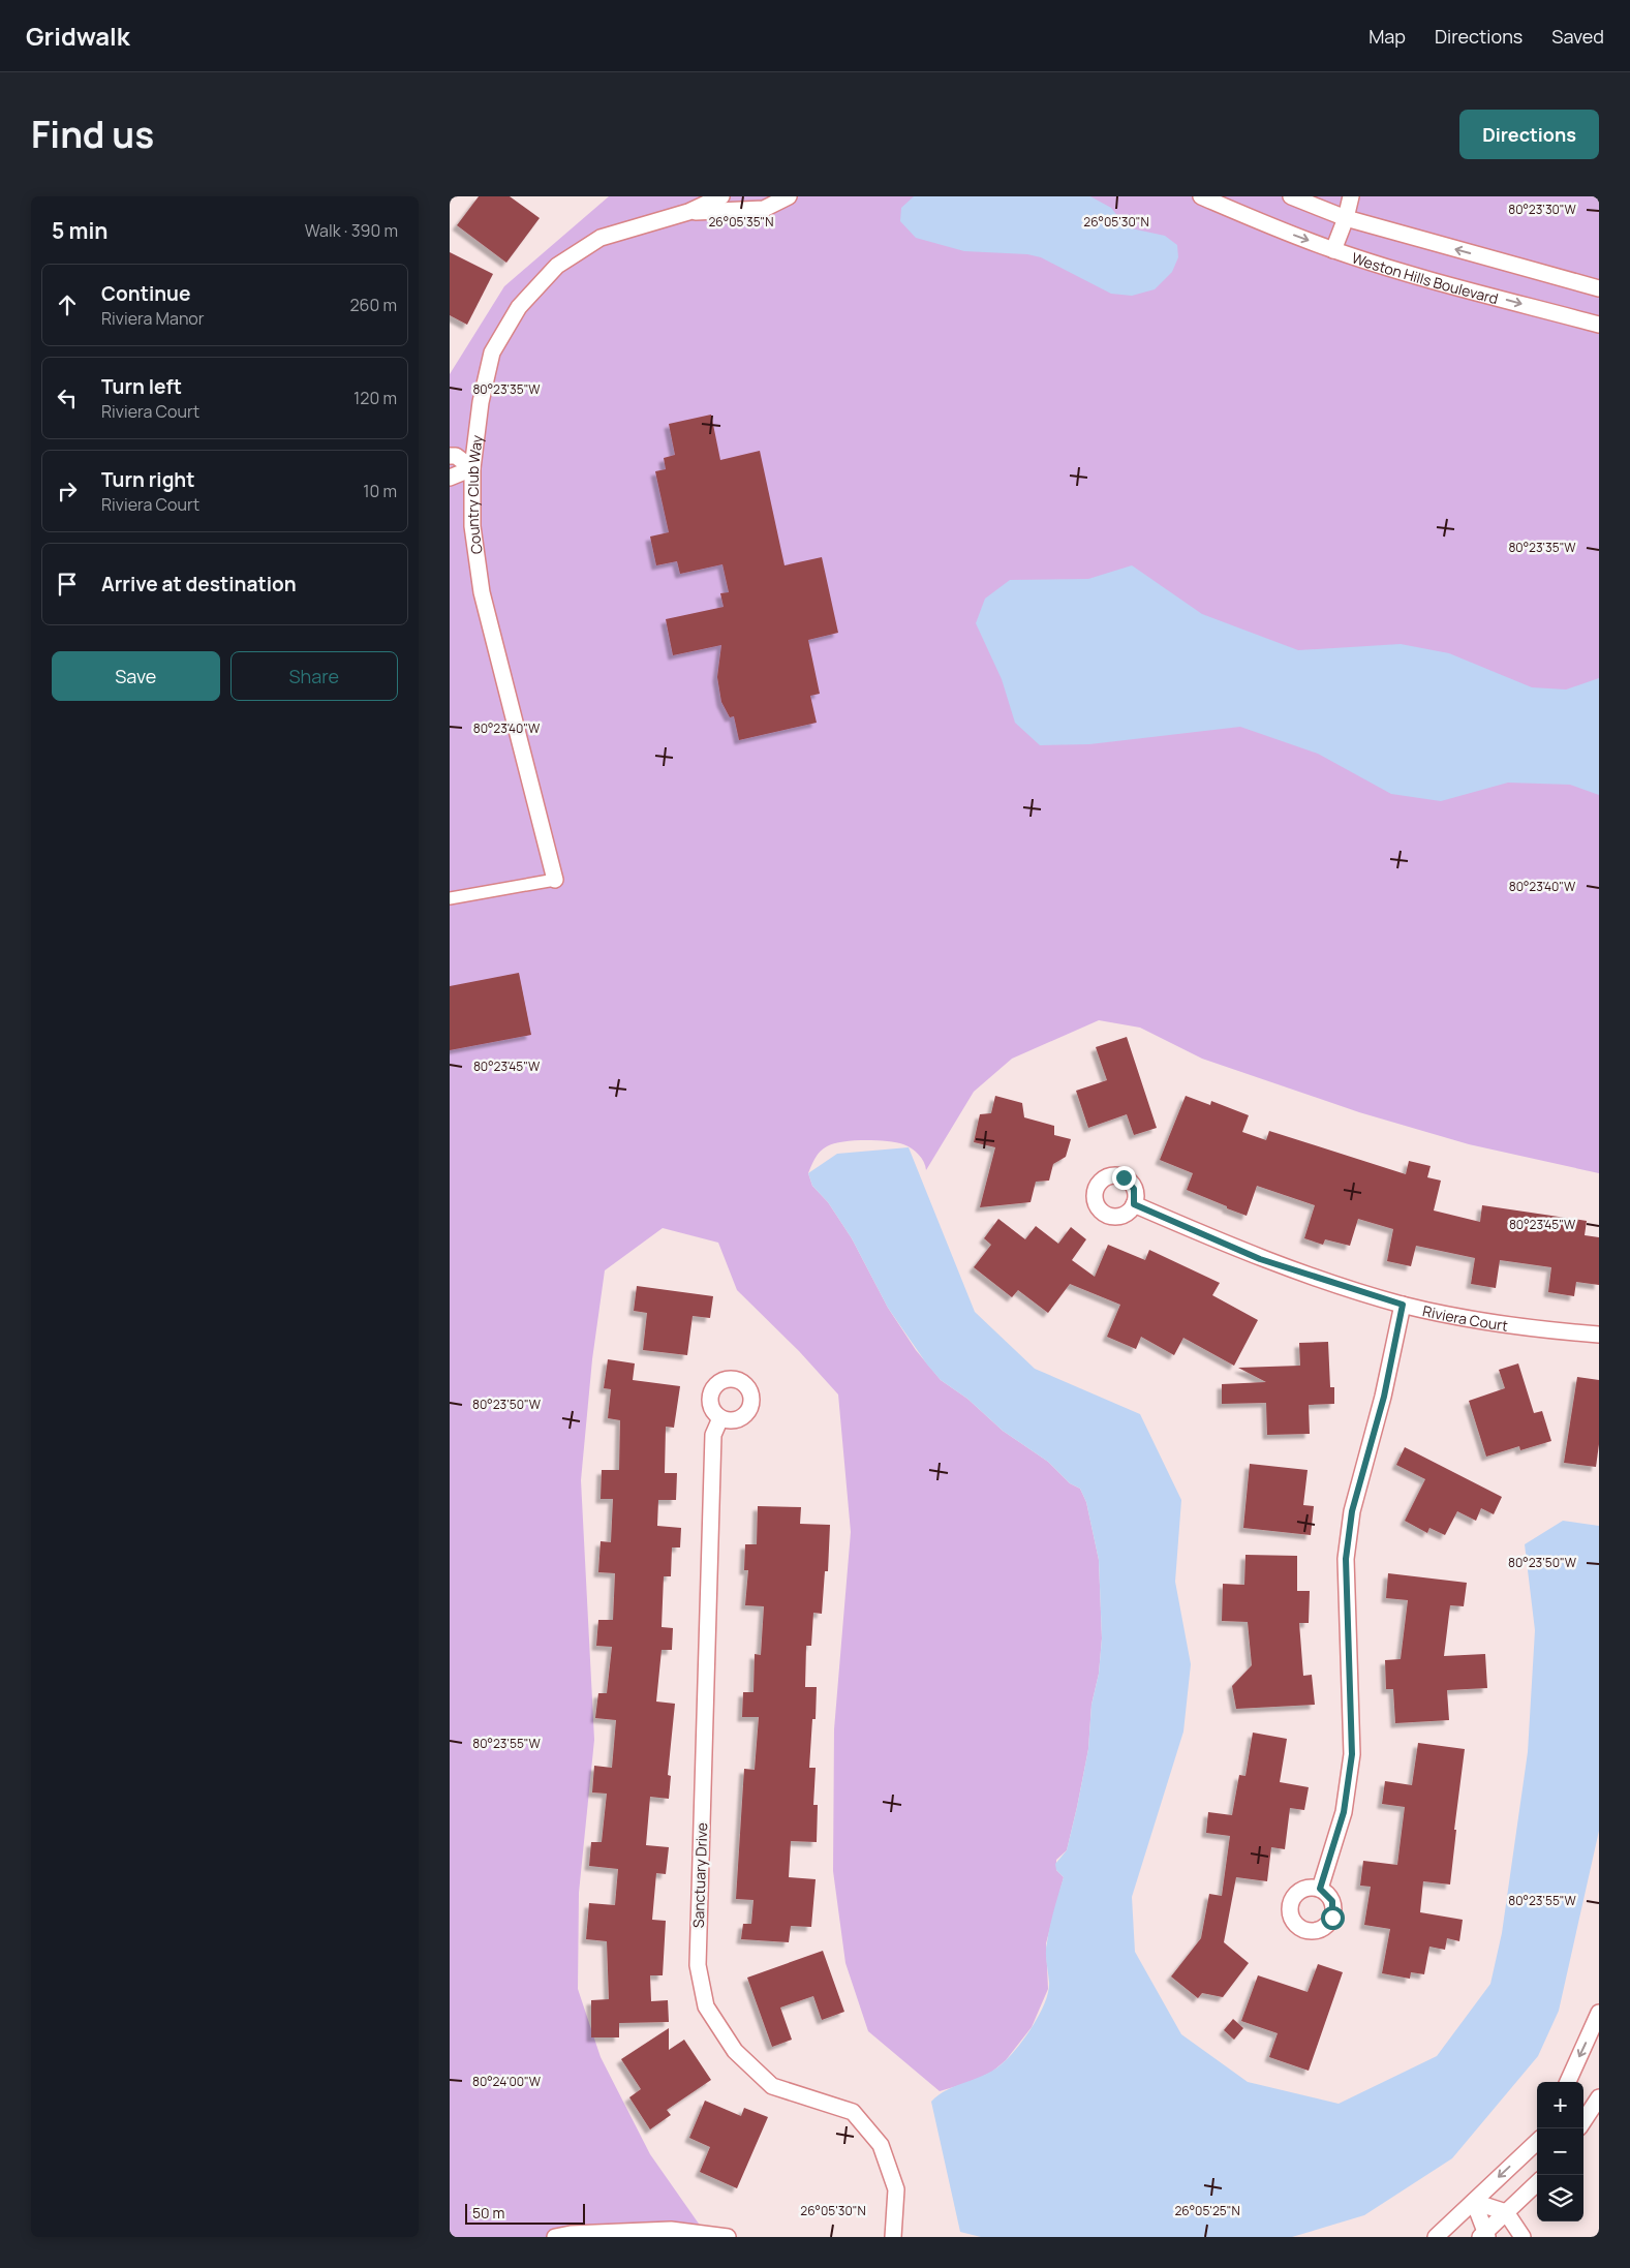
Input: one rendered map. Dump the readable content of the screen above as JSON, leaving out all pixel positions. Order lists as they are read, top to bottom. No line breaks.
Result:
{"streets":{"street":["Weston Hills Boulevard","Country Club Way","Riviera Court","Sanctuary Drive"]},"scale_bar":"50 m","page":{"header":"Gridwalk","nav":["Map","Directions","Saved"],"title":"Find us","buttons":["Directions",["Save","Share"]],"heading":["5 min","Walk · 390 m"],"list":[["Continue","Riviera Manor","260 m"],["Turn left","Riviera Court","120 m"],["Turn right","Riviera Court","10 m"],"Arrive at destination"],"map_buttons":["+","−"],"scale":"50 m"},"coordinates":["80°23'30\"W","26°05'35\"N","26°05'30\"N","80°23'35\"W","80°23'40\"W","80°23'45\"W","80°23'50\"W","80°23'55\"W","80°24'00\"W","26°05'25\"N"]}
